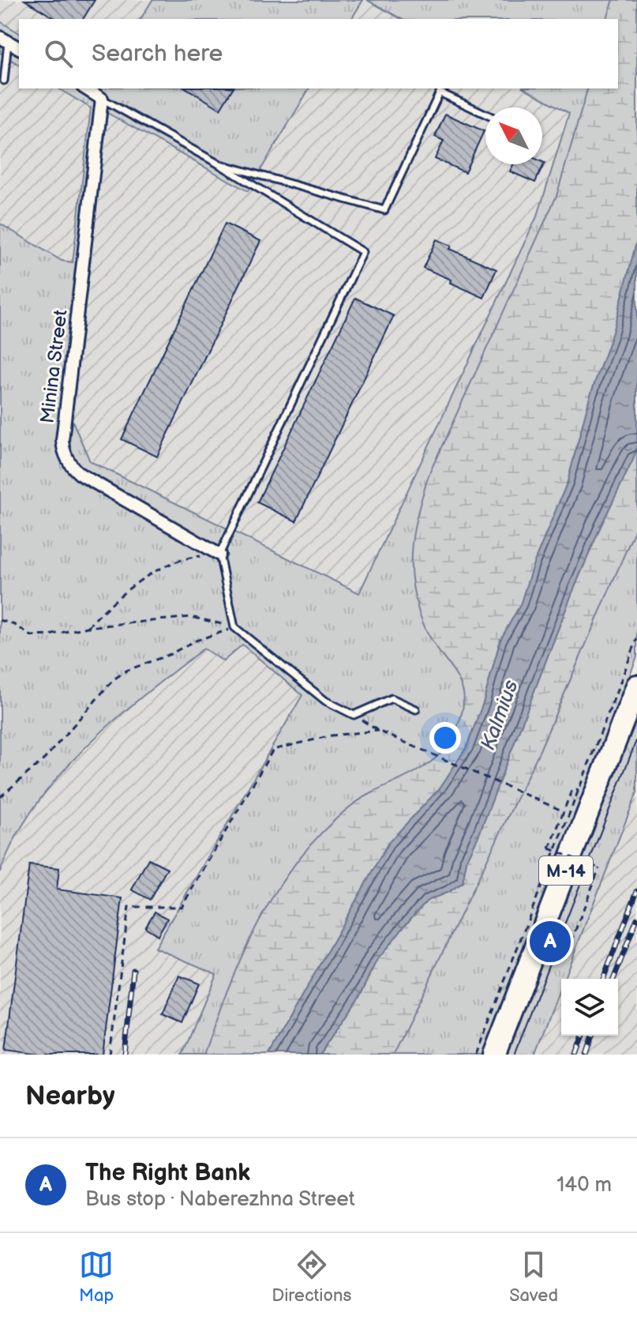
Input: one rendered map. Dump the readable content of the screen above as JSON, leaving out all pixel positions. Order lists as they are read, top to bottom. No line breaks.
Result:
{"streets":{"highway":["М-14"],"street":["Minina Street"]},"water":["Kalmius"],"north":"top left","page":{"search":"Search here","pins":"A","heading":"Nearby","list":[{"mark":"A","name":"The Right Bank","note":"Bus stop · Naberezhna Street","value":"140 m"}],"nav":["Map","Directions","Saved"]}}
